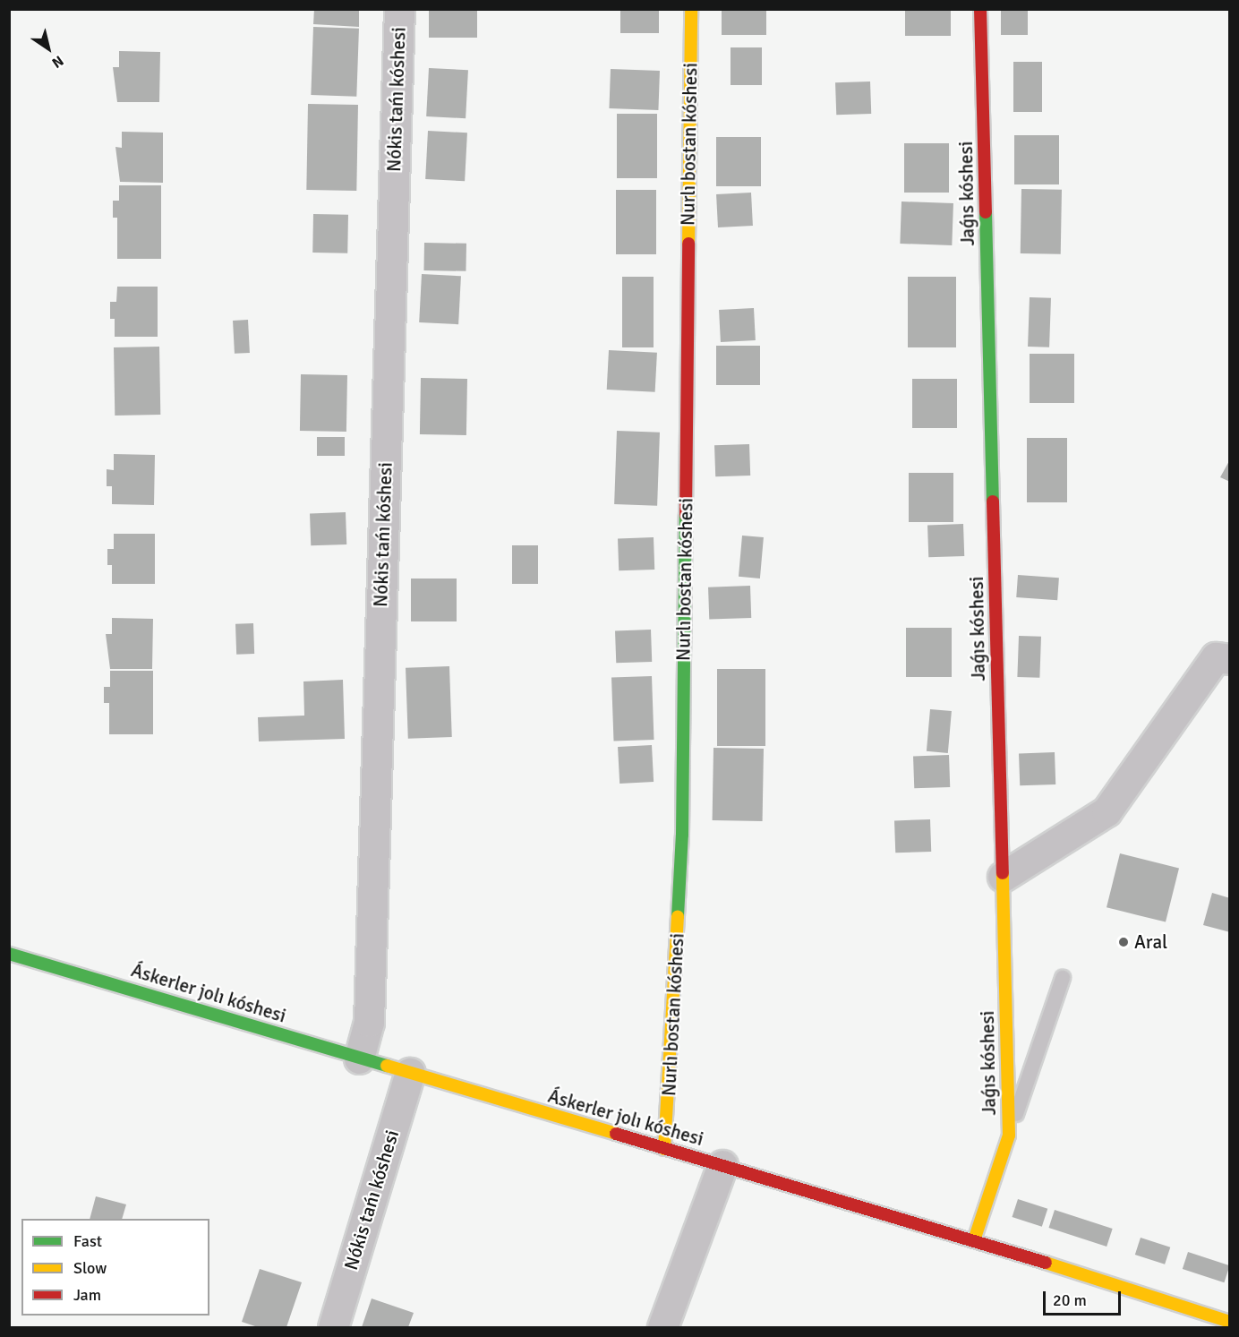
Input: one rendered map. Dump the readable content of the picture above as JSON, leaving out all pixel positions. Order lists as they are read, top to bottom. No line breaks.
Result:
{"streets":{"street":["Nókis tańı kóshesi","Nurlı bostan kóshesi","Jaǵıs kóshesi","Áskerler jolı kóshesi"]},"crossings":[["Nókis tańı kóshesi","Áskerler jolı kóshesi"],["Nurlı bostan kóshesi","Áskerler jolı kóshesi"],["Jaǵıs kóshesi","Áskerler jolı kóshesi"]],"places":["Aral"],"legend":["Fast","Slow","Jam"],"scale_bar":"20 m","north":"bottom right"}
